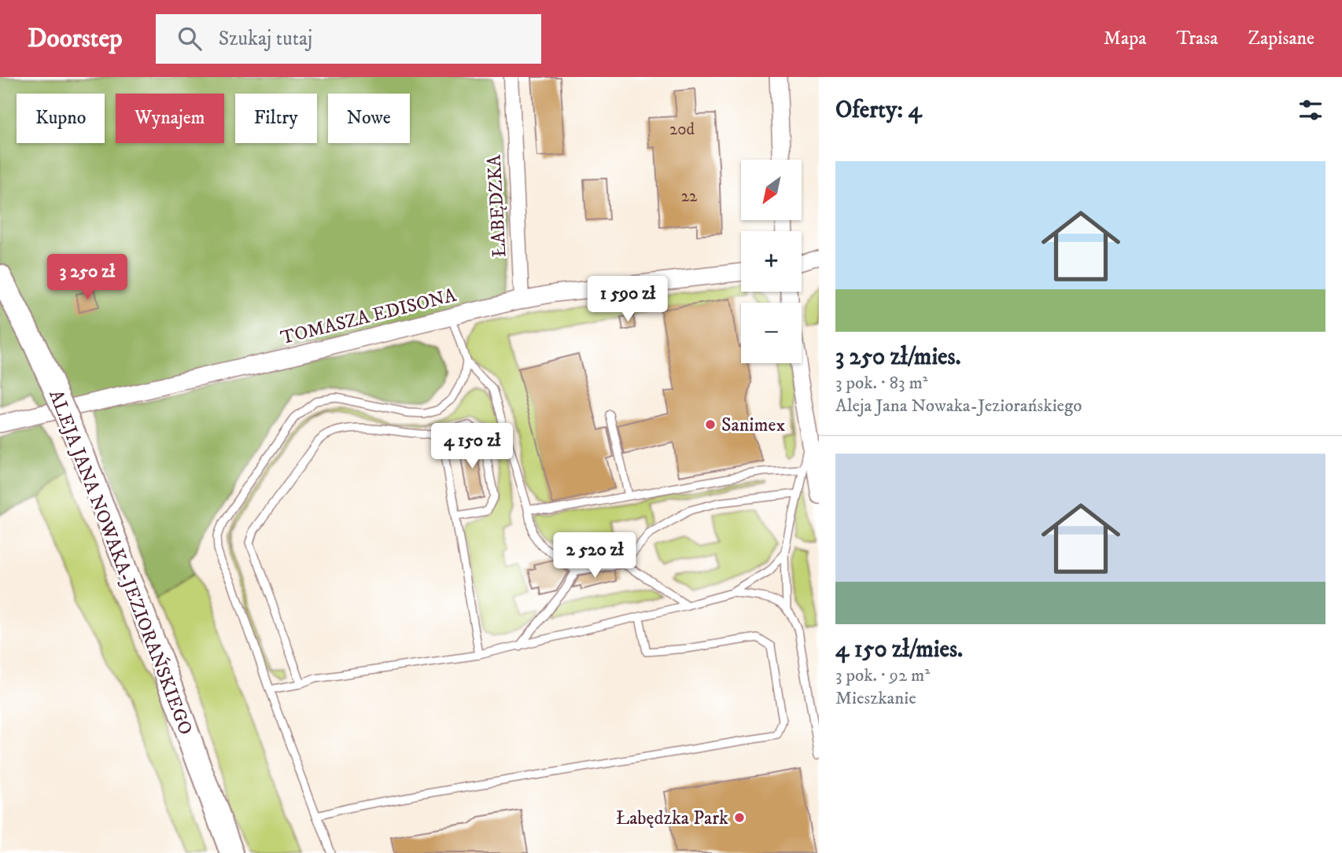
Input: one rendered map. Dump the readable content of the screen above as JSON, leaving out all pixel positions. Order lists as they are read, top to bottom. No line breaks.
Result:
{"streets":{"main road":["ALEJA JANA NOWAKA-JEZIORAŃSKIEGO"],"street":["ŁABĘDZKA","TOMASZA EDISONA"]},"crossings":[["ŁABĘDZKA","TOMASZA EDISONA"]],"places":["Sanimex","Łabędzka Park"],"house_numbers":["20d","22"],"north":"bottom left","page":{"header":"Doorstep","search":"Szukaj tutaj","nav":["Mapa","Trasa","Zapisane"],"heading":"Oferty: 4","chip":["Kupno","Wynajem","Filtry","Nowe"],"list":[{"name":"3 250 zł/mies.","note":"3 pok. · 83 m² · Aleja Jana Nowaka-Jeziorańskiego"},{"name":"4 150 zł/mies.","note":"3 pok. · 92 m² · Mieszkanie"}],"map_buttons":["+","−"],"price":["3 250 zł","1 590 zł","4 150 zł","2 520 zł"]}}
